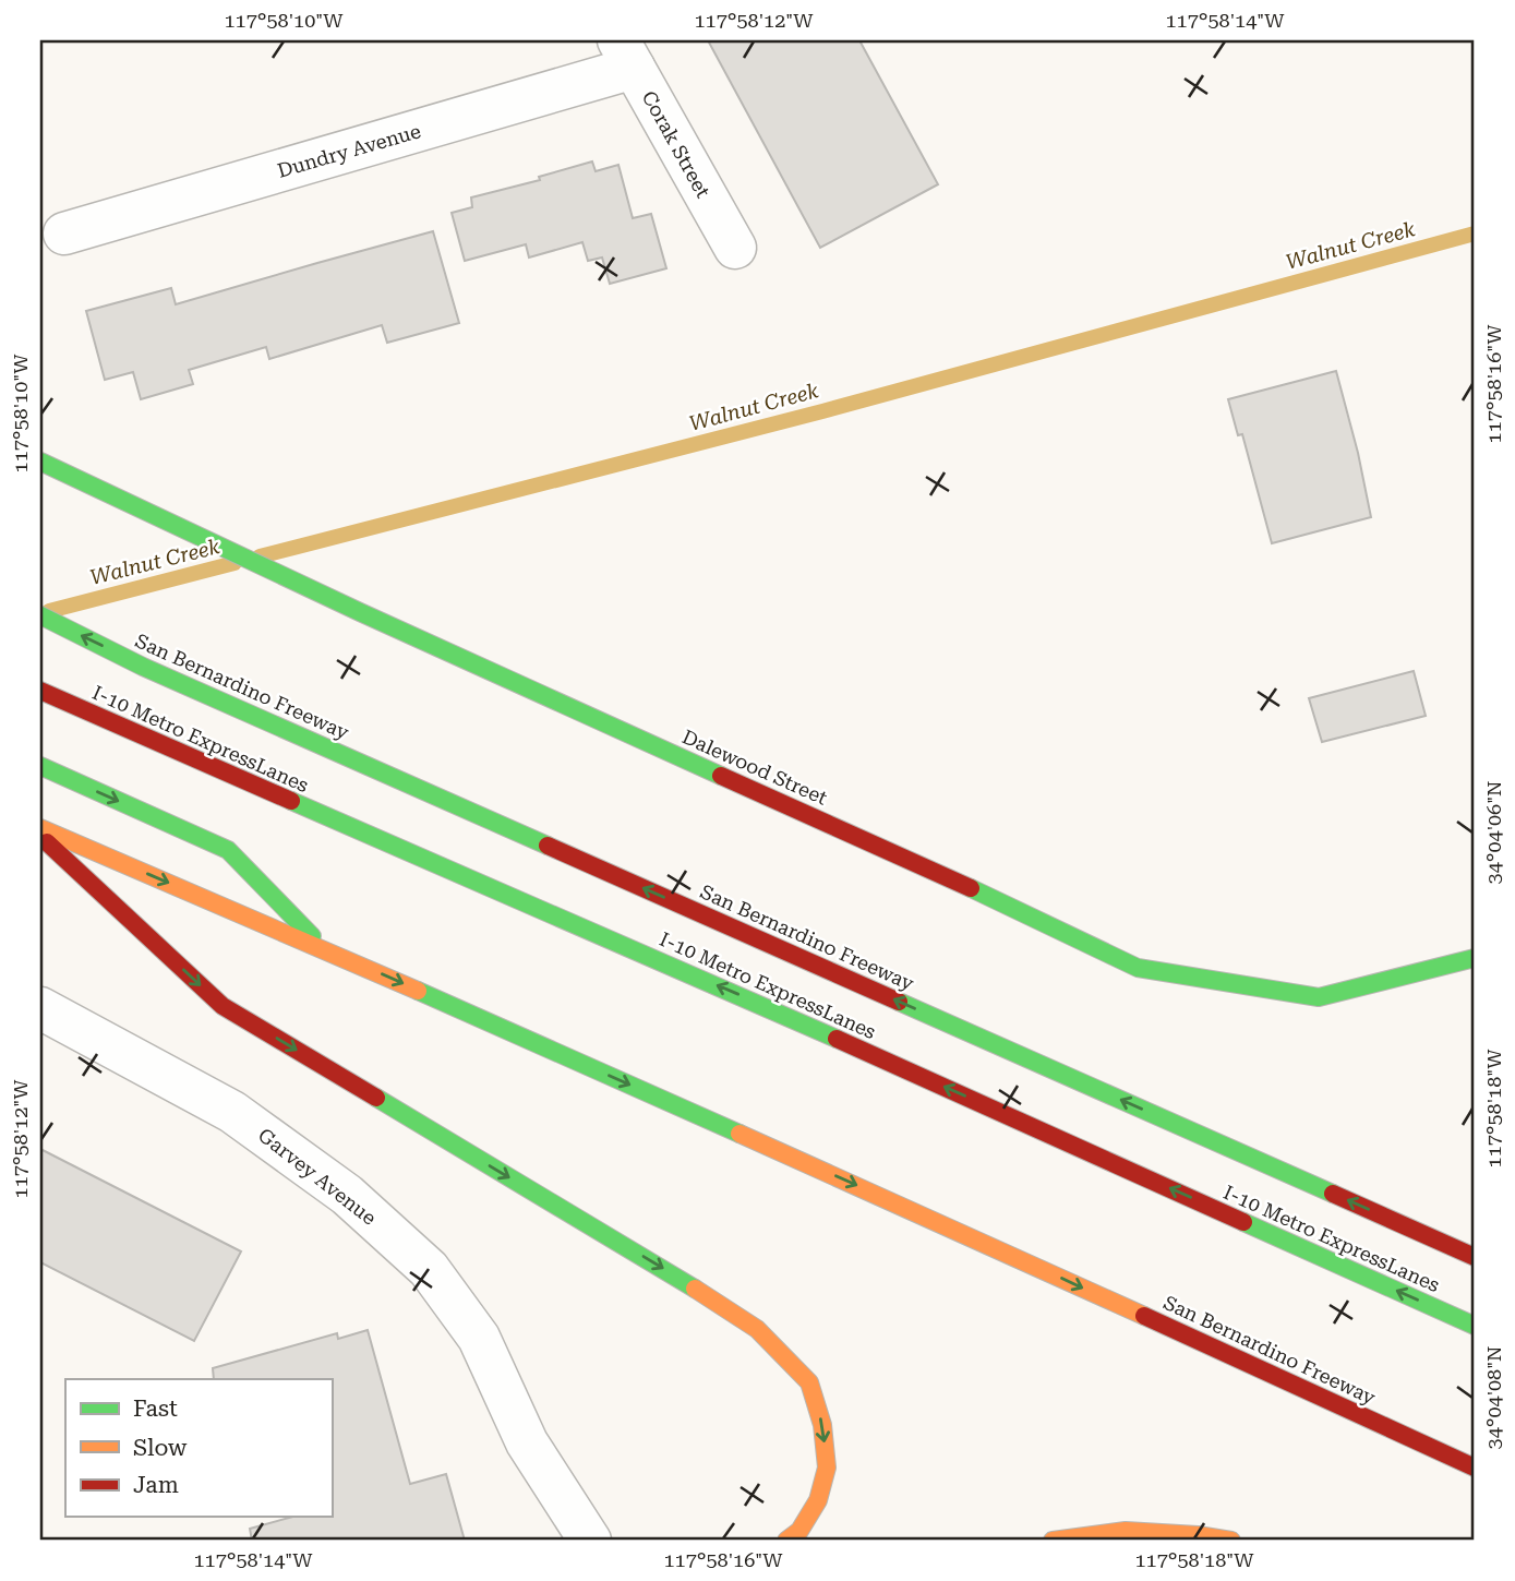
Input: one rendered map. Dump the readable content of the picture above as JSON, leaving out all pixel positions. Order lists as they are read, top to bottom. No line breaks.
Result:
{"streets":{"main road":["San Bernardino Freeway","I-10 Metro ExpressLanes","Dalewood Street"],"street":["Corak Street","Dundry Avenue","Garvey Avenue"]},"crossings":[["Corak Street","Dundry Avenue"]],"one_way":["I-10 Metro ExpressLanes"],"water":["Walnut Creek"],"legend":["Fast","Slow","Jam"],"coordinates":["117°58'10\"W","117°58'12\"W","117°58'14\"W","117°58'16\"W","34°04'06\"N","117°58'18\"W","34°04'08\"N"]}
